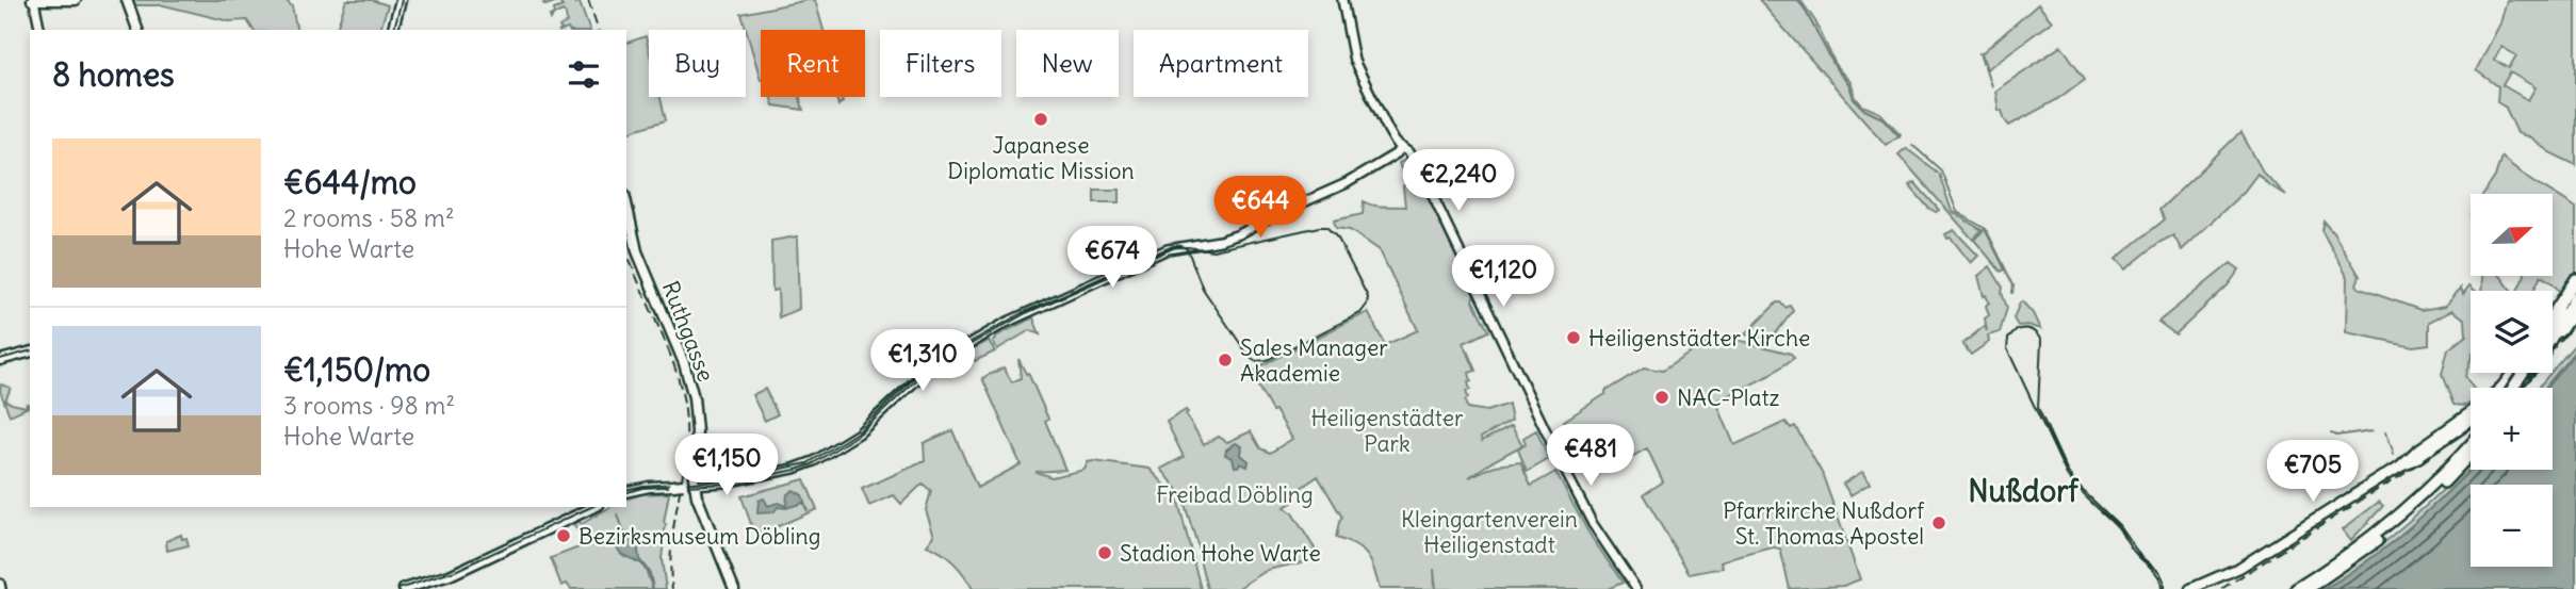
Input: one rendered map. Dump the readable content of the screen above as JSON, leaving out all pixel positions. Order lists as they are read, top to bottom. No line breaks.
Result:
{"streets":{"main road":["Ruthgasse"]},"districts":["Nußdorf"],"parks":["Heiligenstädter Park","Freibad Döbling","Kleingartenverein Heiligenstadt"],"places":["Japanese Diplomatic Mission","Heiligenstädter Kirche","Sales Manager Akademie","NAC-Platz","Pfarrkirche Nußdorf St. Thomas Apostel","Bezirksmuseum Döbling","Stadion Hohe Warte"],"north":"right","page":{"chip":["Buy","Rent","Filters","New","Apartment"],"heading":"8 homes","list":[{"name":"€644/mo","note":"2 rooms · 58 m² · Hohe Warte"},{"name":"€1,150/mo","note":"3 rooms · 98 m² · Hohe Warte"}],"price":["€2,240","€644","€674","€1,120","€1,310","€481","€1,150","€705"],"map_buttons":["+","−"]}}
